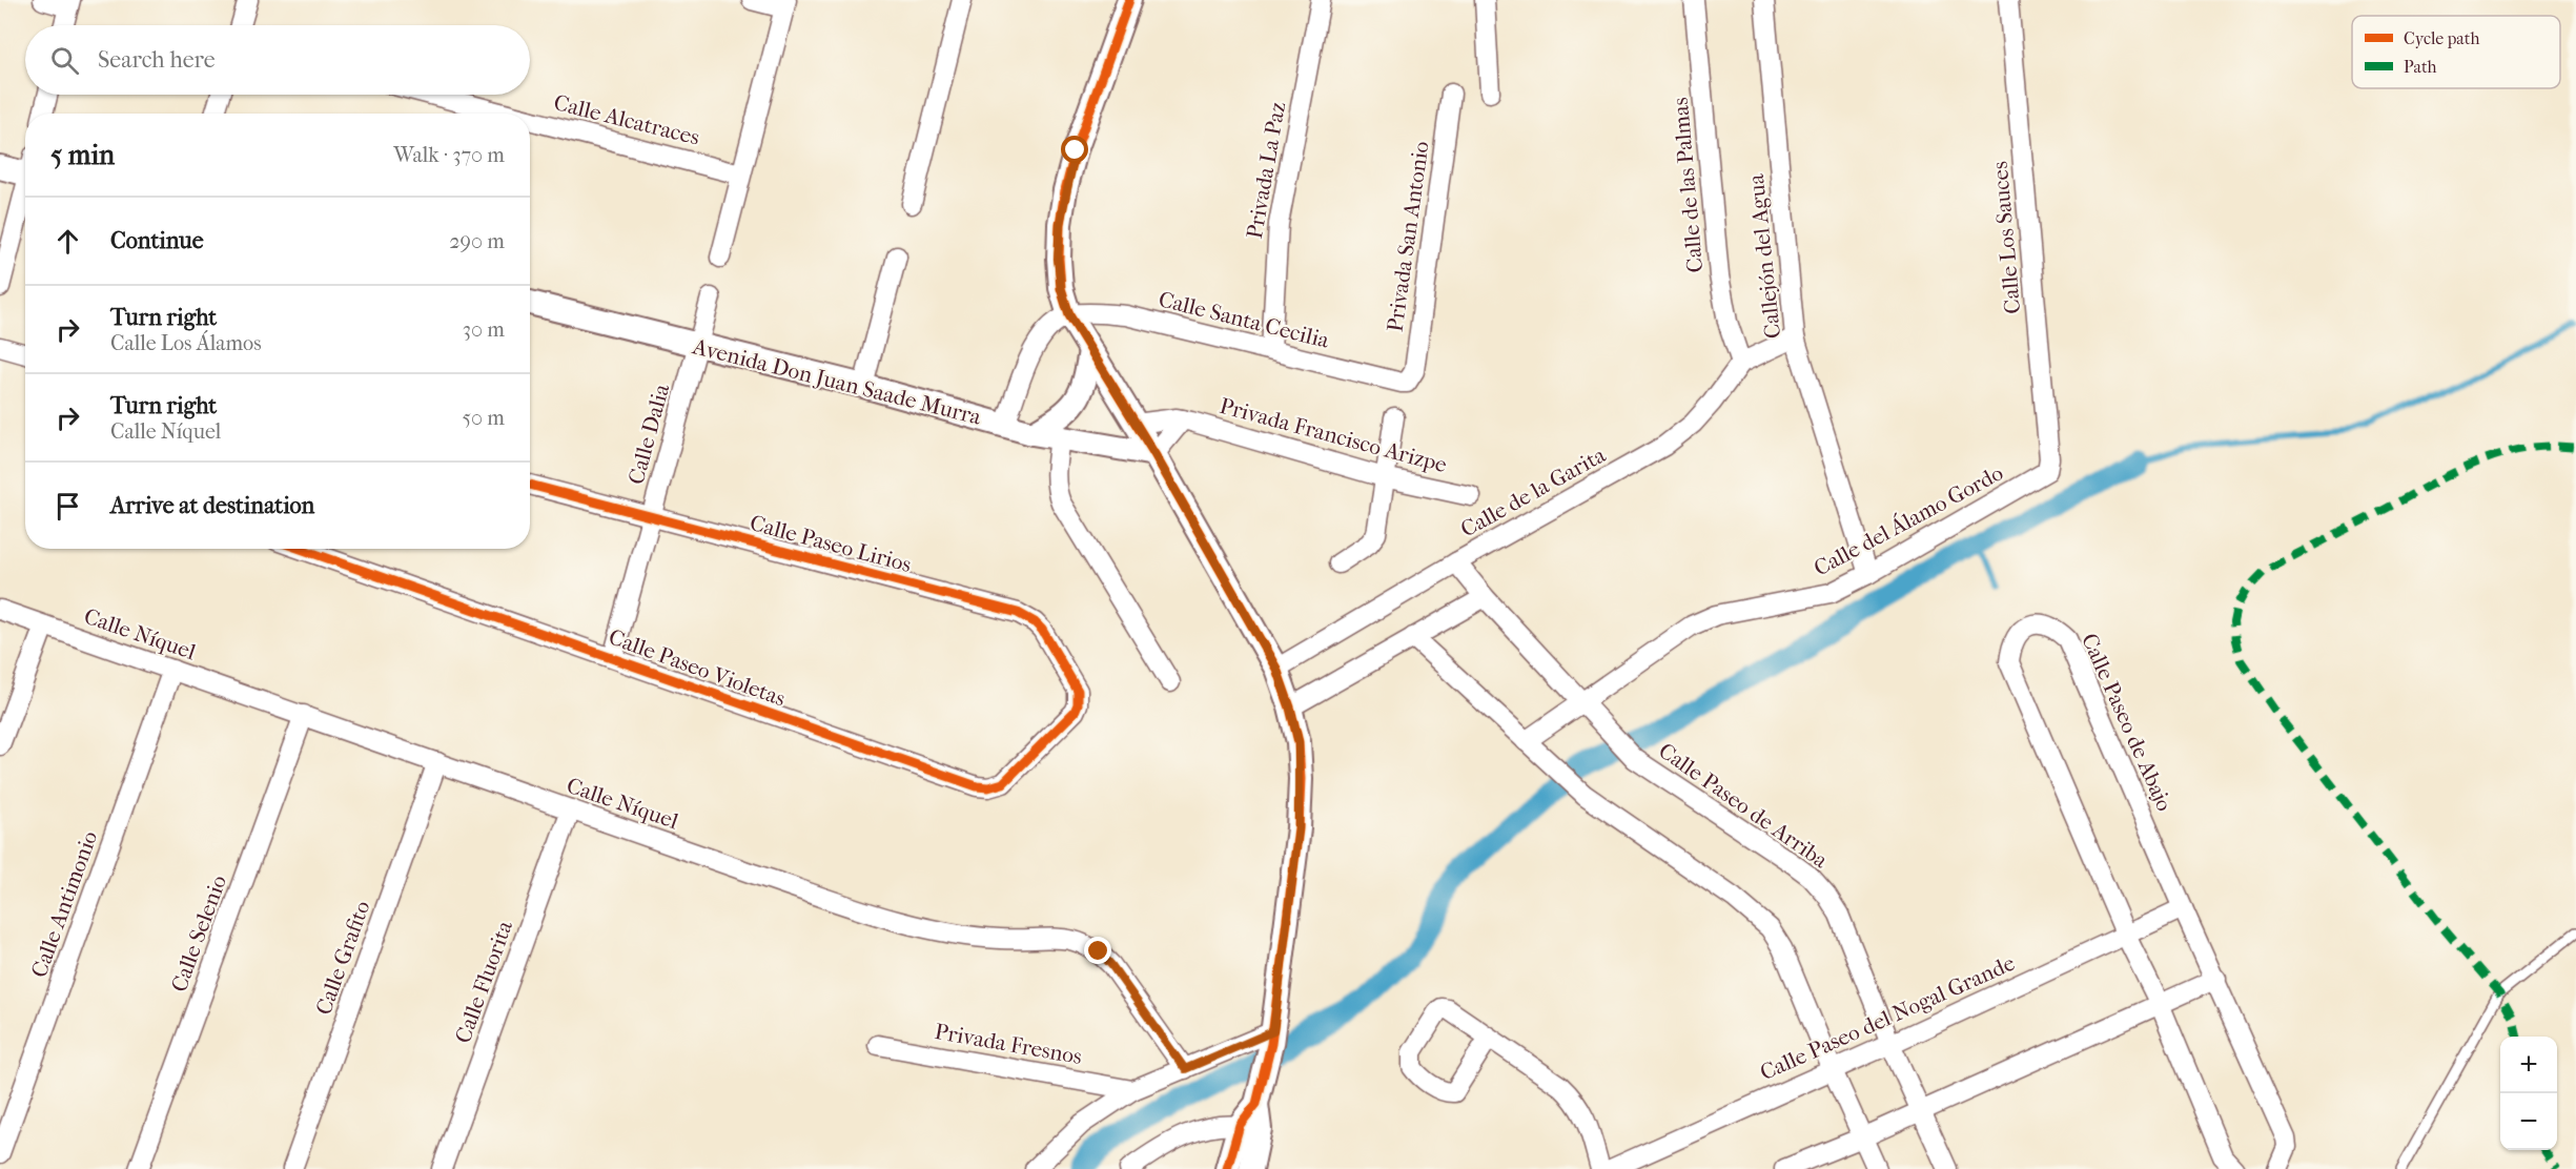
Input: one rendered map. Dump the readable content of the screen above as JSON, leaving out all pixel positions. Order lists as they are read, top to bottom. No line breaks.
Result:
{"streets":{"street":["Calle Alcatraces","Privada La Paz","Calle de las Palmas","Privada San Antonio","Calle Los Sauces","Callejón del Agua","Calle Santa Cecilia","Avenida Don Juan Saade Murra","Calle Dalia","Privada Francisco Arizpe","Calle de la Garita","Calle del Álamo Gordo","Calle Paseo Lirios","Calle Níquel","Calle Paseo Violetas","Calle Paseo de Abajo","Calle Paseo de Arriba","Calle Antimonio","Calle Selenio","Calle Grafito","Calle Fluorita","Calle Paseo del Nogal Grande","Privada Fresnos"]},"crossings":[["Privada La Paz","Calle Santa Cecilia"],["Calle de las Palmas","Calle de la Garita"],["Privada San Antonio","Calle Santa Cecilia"],["Calle Los Sauces","Calle del Álamo Gordo"],["Callejón del Agua","Calle de la Garita"],["Callejón del Agua","Calle del Álamo Gordo"],["Avenida Don Juan Saade Murra","Calle Dalia"],["Calle Dalia","Calle Paseo Lirios"],["Calle Dalia","Calle Paseo Violetas"],["Calle de la Garita","Calle Paseo de Arriba"],["Calle del Álamo Gordo","Calle Paseo de Arriba"],["Calle Paseo Lirios","Calle Paseo Violetas"],["Calle Níquel","Calle Antimonio"],["Calle Níquel","Calle Selenio"],["Calle Níquel","Calle Grafito"],["Calle Níquel","Calle Fluorita"],["Calle Paseo de Abajo","Calle Paseo del Nogal Grande"],["Calle Paseo de Arriba","Calle Paseo del Nogal Grande"]],"legend":["Cycle path","Path"],"page":{"search":"Search here","heading":["5 min","Walk · 370 m"],"list":[["Continue","290 m"],["Turn right","Calle Los Álamos","30 m"],["Turn right","Calle Níquel","50 m"],"Arrive at destination"],"map_buttons":["+","−"]}}
